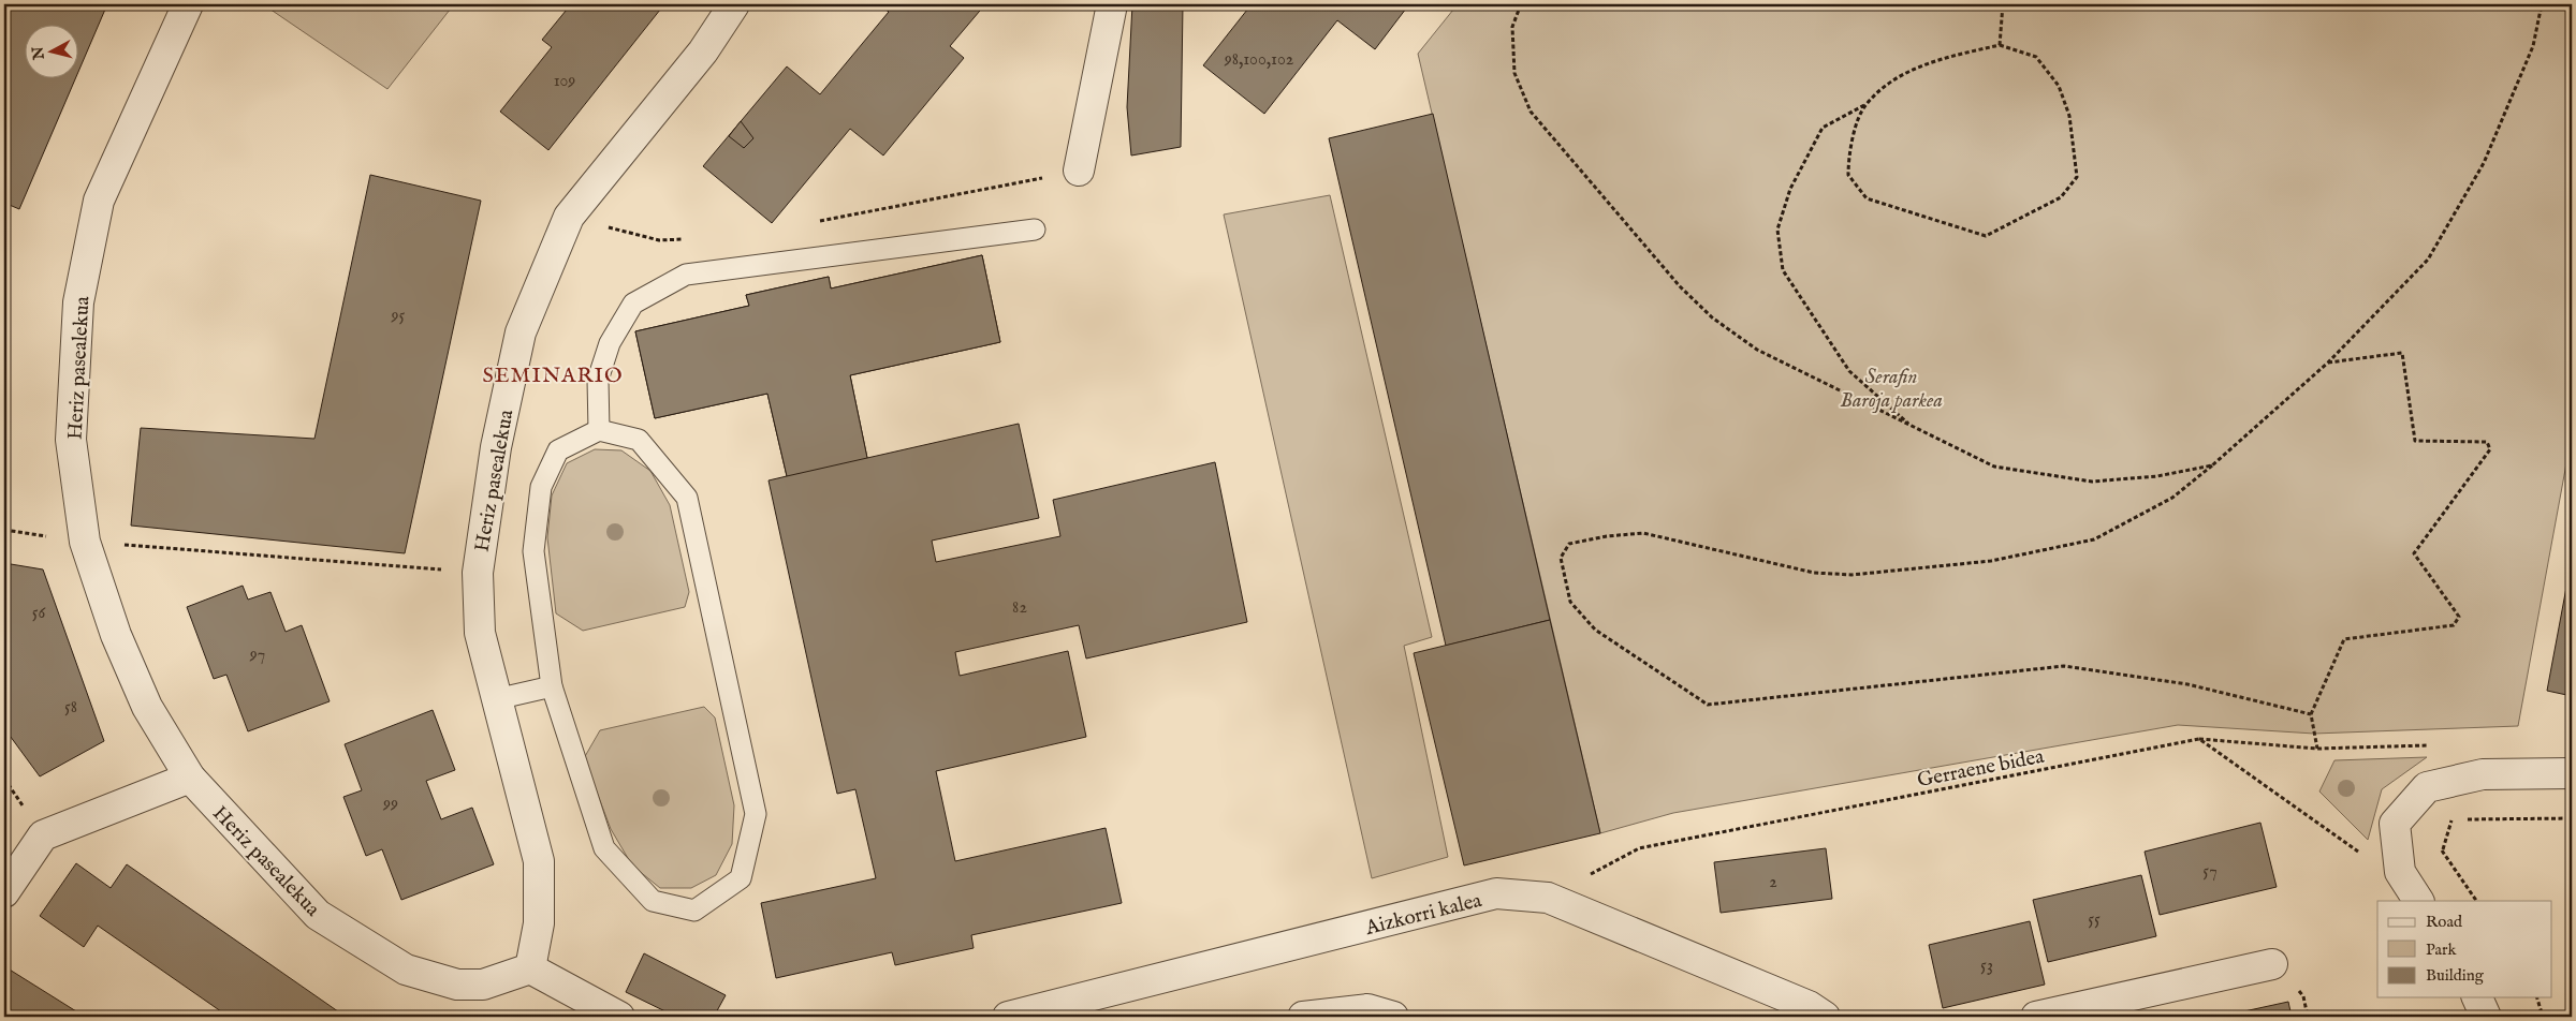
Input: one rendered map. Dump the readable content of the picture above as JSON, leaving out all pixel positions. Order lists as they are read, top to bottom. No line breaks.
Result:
{"streets":{"street":["Heriz pasealekua","Aizkorri kalea"],"path":["Gerraene bidea"]},"crossings":[["Gerraene bidea","Aizkorri kalea"]],"districts":["SEMINARIO"],"parks":["Serafin Baroja parkea"],"house_numbers":["98,100,102","109","95","82","56","97","58","99","57","2","55","53"],"legend":["Road","Park","Building"],"north":"left"}
